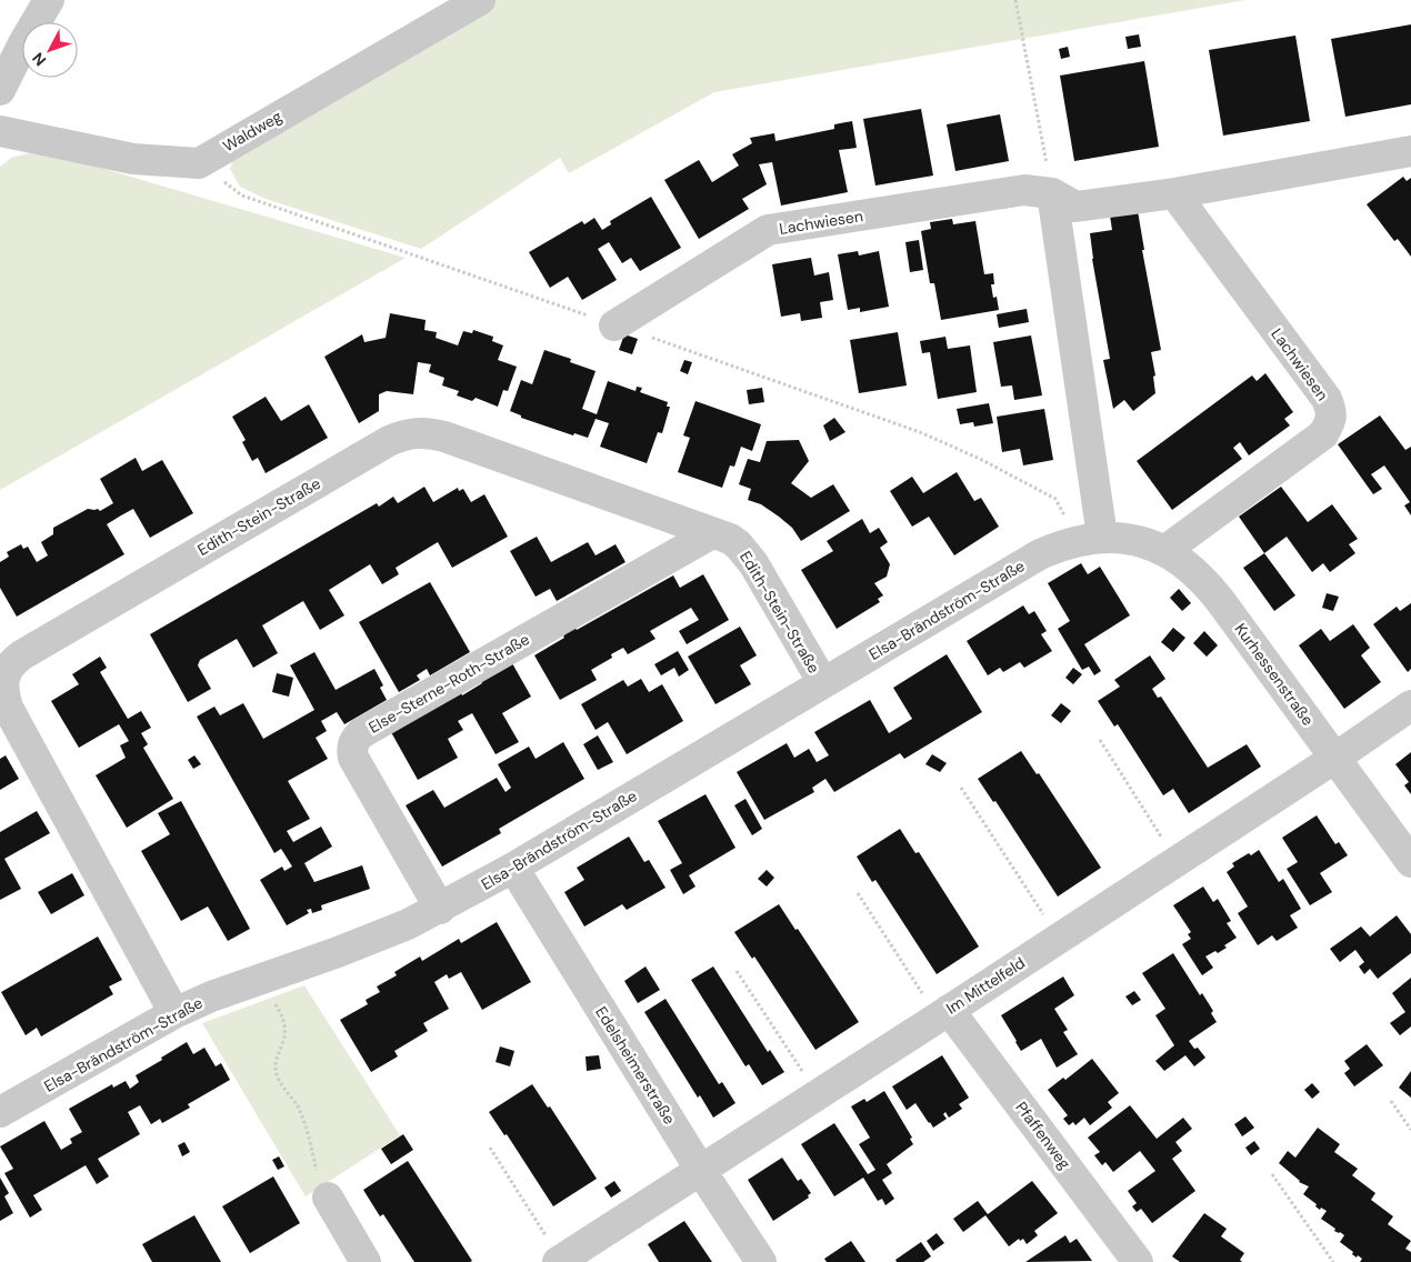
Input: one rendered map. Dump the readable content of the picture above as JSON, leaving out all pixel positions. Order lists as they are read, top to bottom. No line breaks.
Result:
{"streets":{"street":["Waldweg","Lachwiesen","Edith-Stein-Straße","Elsa-Brändström-Straße","Kurhessenstraße","Else-Sterne-Roth-Straße","Im Mittelfeld","Edelsheimerstraße","Pfaffenweg"]},"crossings":[["Lachwiesen","Kurhessenstraße"],["Edith-Stein-Straße","Elsa-Brändström-Straße"],["Edith-Stein-Straße","Else-Sterne-Roth-Straße"],["Elsa-Brändström-Straße","Kurhessenstraße"],["Elsa-Brändström-Straße","Else-Sterne-Roth-Straße"],["Elsa-Brändström-Straße","Edelsheimerstraße"],["Kurhessenstraße","Im Mittelfeld"],["Im Mittelfeld","Edelsheimerstraße"],["Im Mittelfeld","Pfaffenweg"]],"north":"bottom left"}
